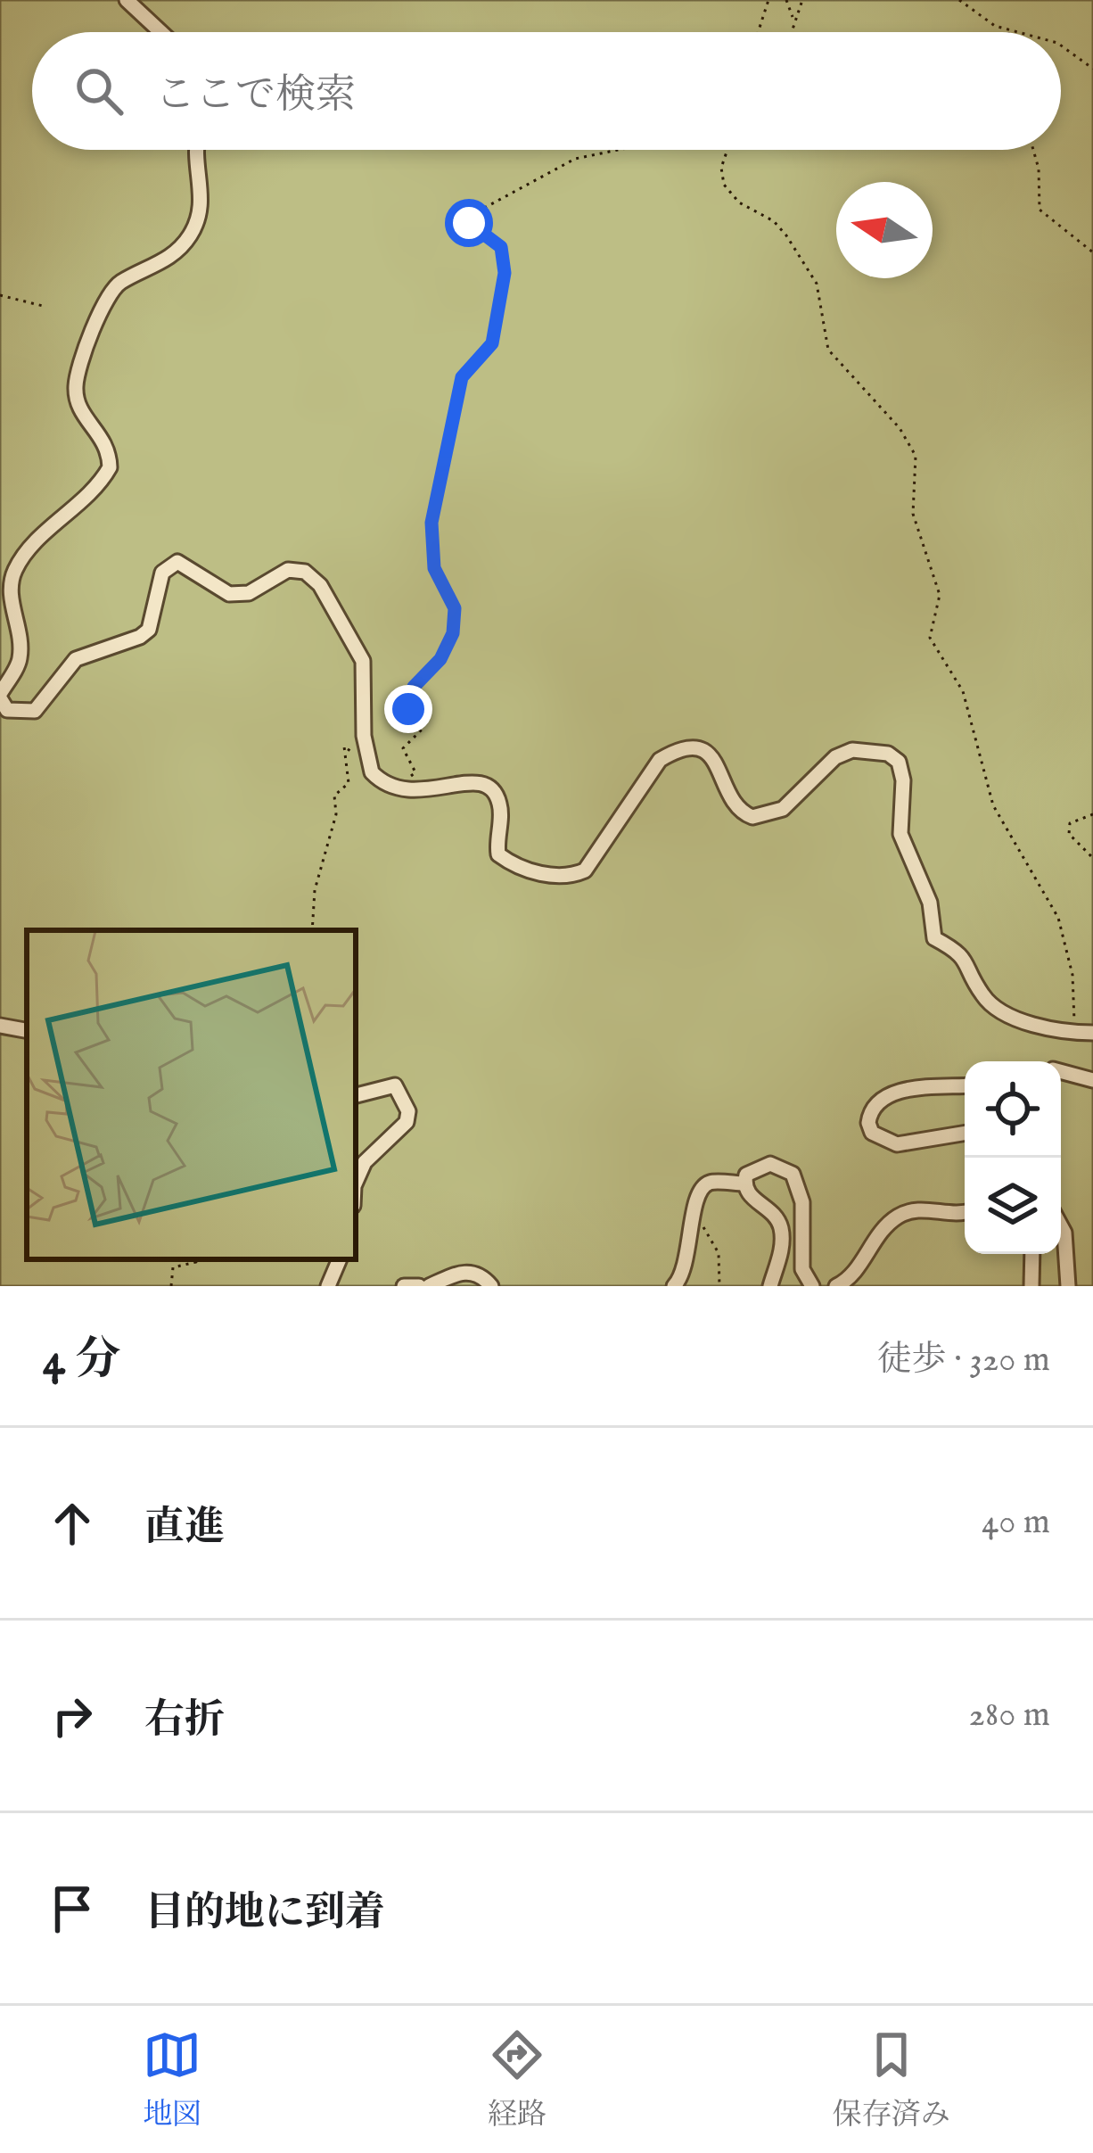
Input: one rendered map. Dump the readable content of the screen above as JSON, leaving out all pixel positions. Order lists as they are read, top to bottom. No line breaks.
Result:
{"north":"left","page":{"search":"ここで検索","heading":["4 分","徒歩 · 320 m"],"list":[["直進","40 m"],["右折","280 m"],"目的地に到着"],"nav":["地図","経路","保存済み"]}}
